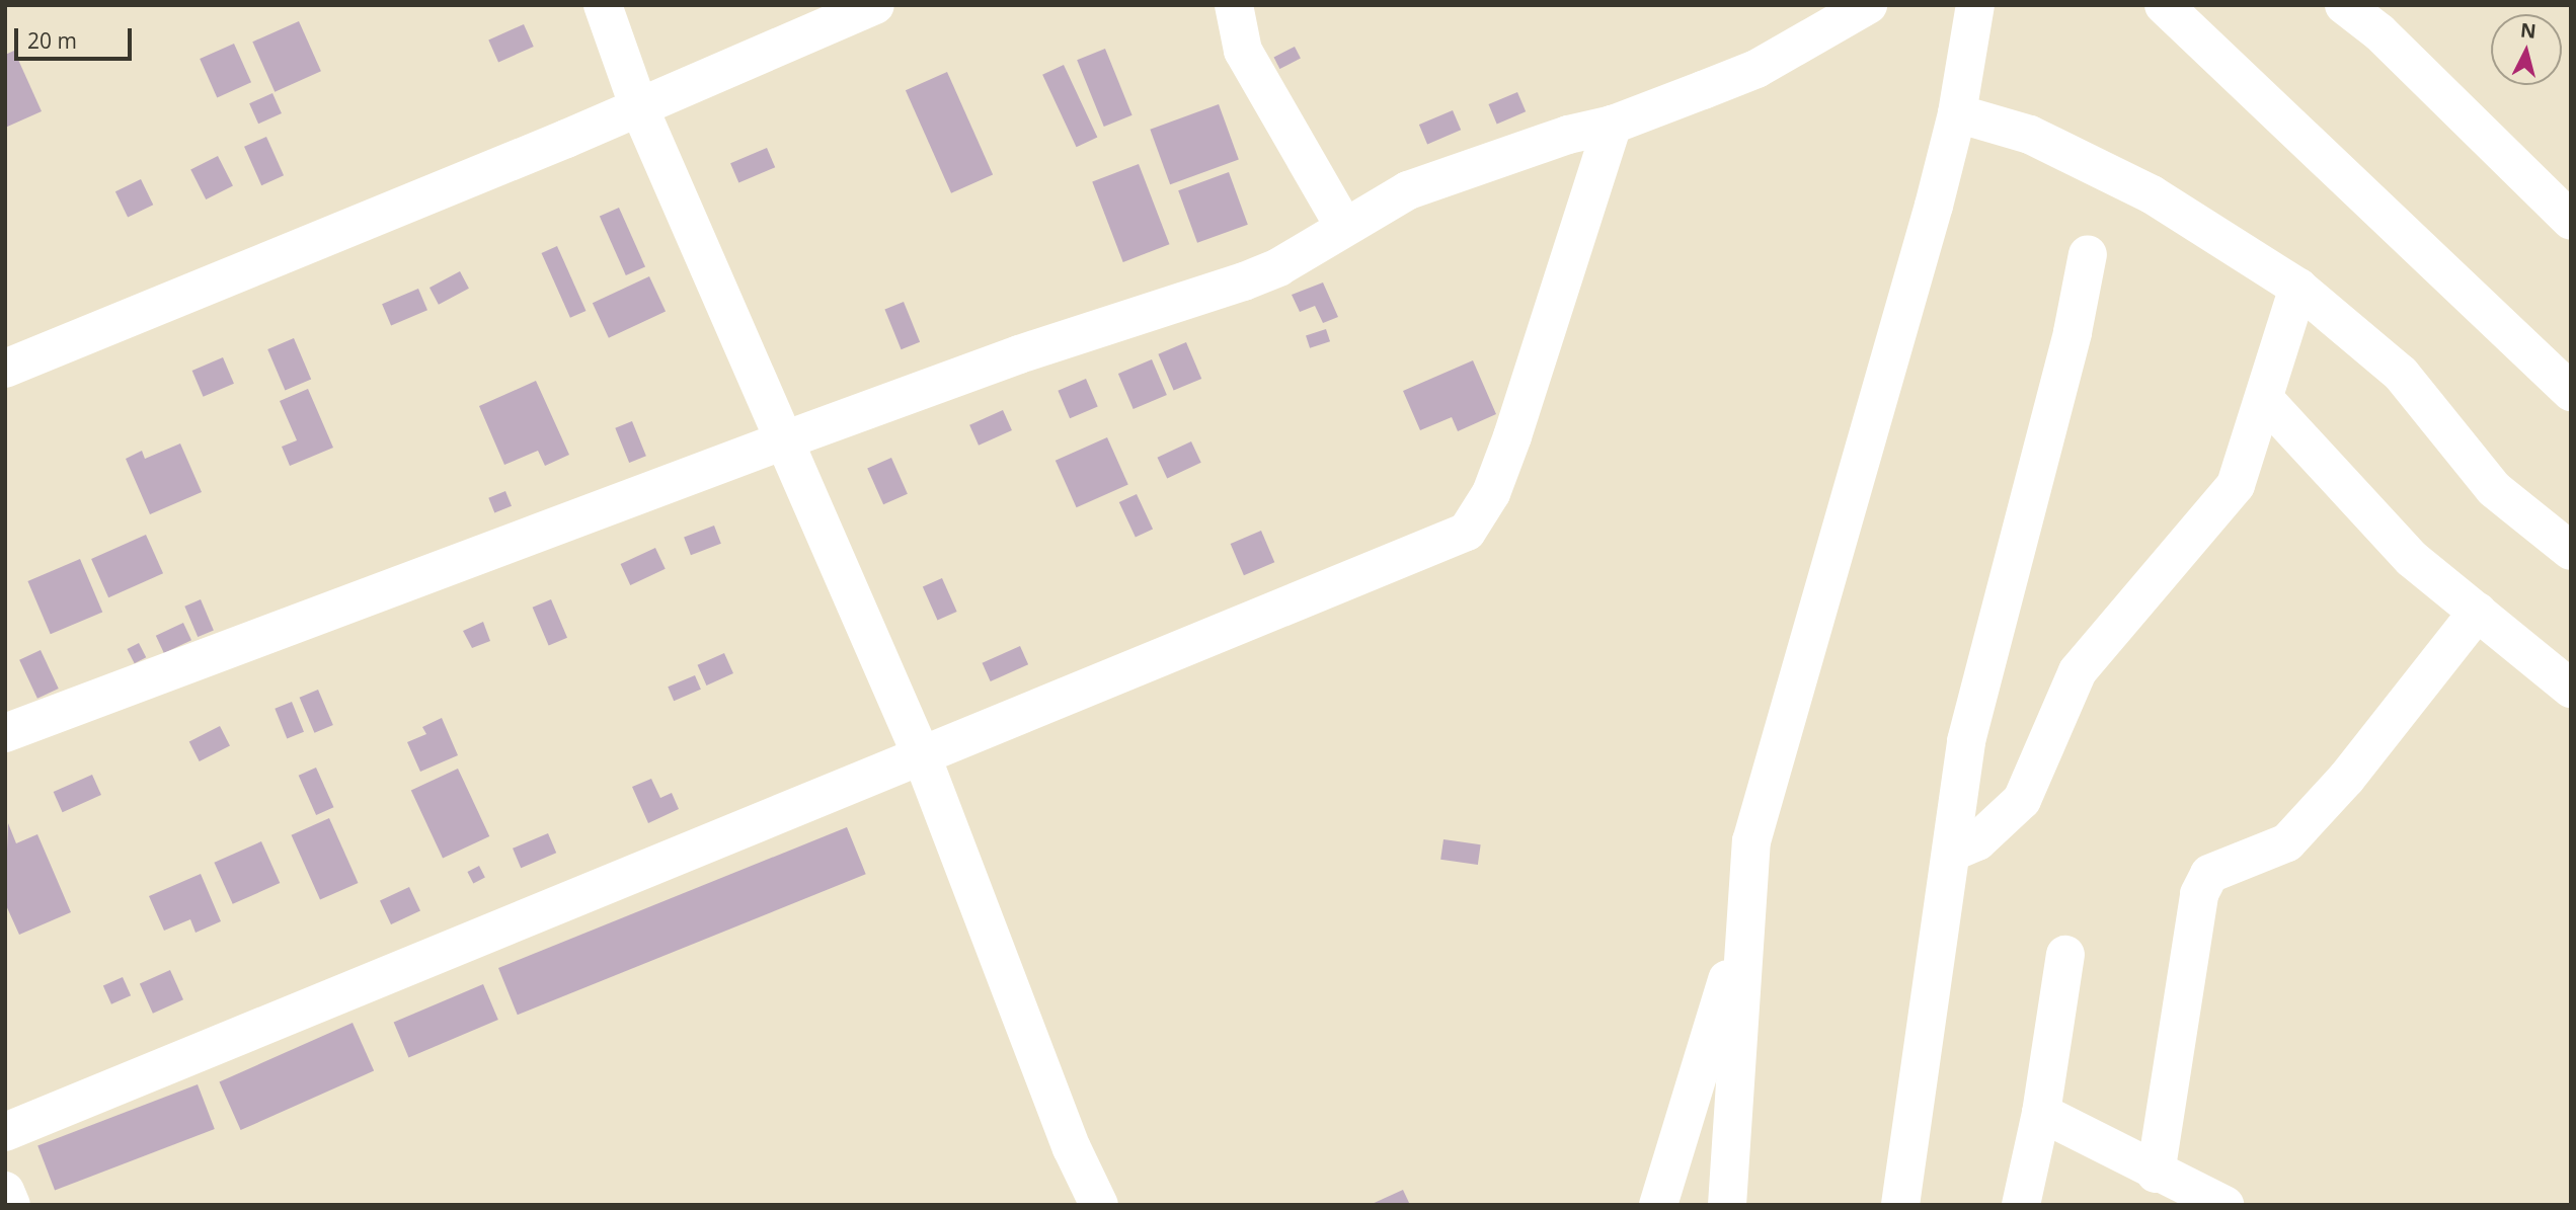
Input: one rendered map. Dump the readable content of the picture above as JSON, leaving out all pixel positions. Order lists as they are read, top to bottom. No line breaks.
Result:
{"scale_bar":"20 m","north":"top"}
